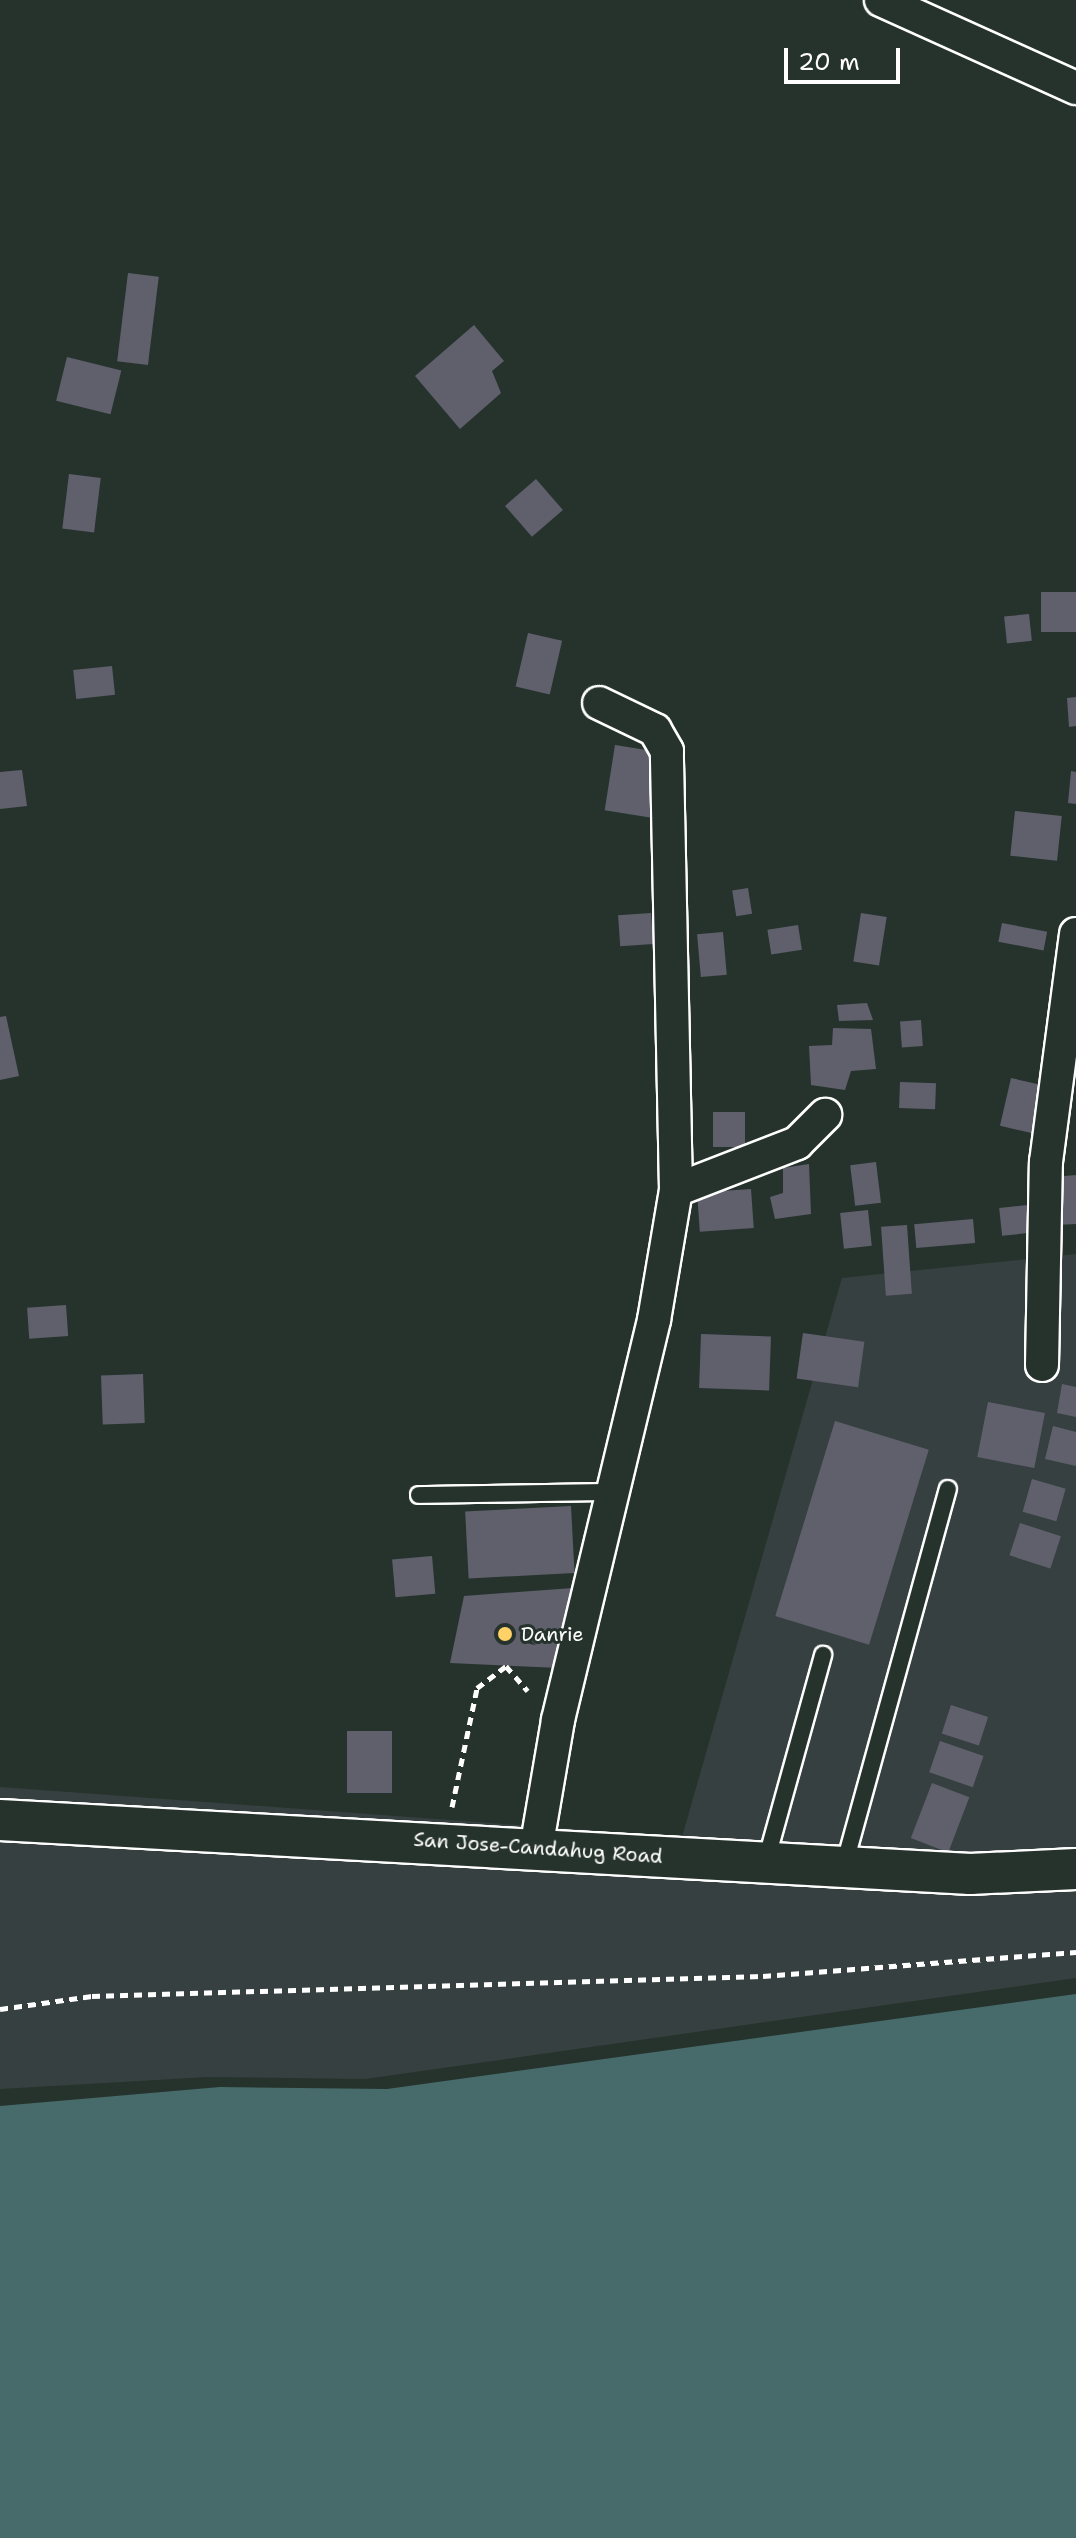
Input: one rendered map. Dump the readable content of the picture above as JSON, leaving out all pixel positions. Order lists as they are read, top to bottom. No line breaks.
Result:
{"streets":{"street":["San Jose-Candahug Road"]},"places":["Danrie"],"scale_bar":"20 m"}
